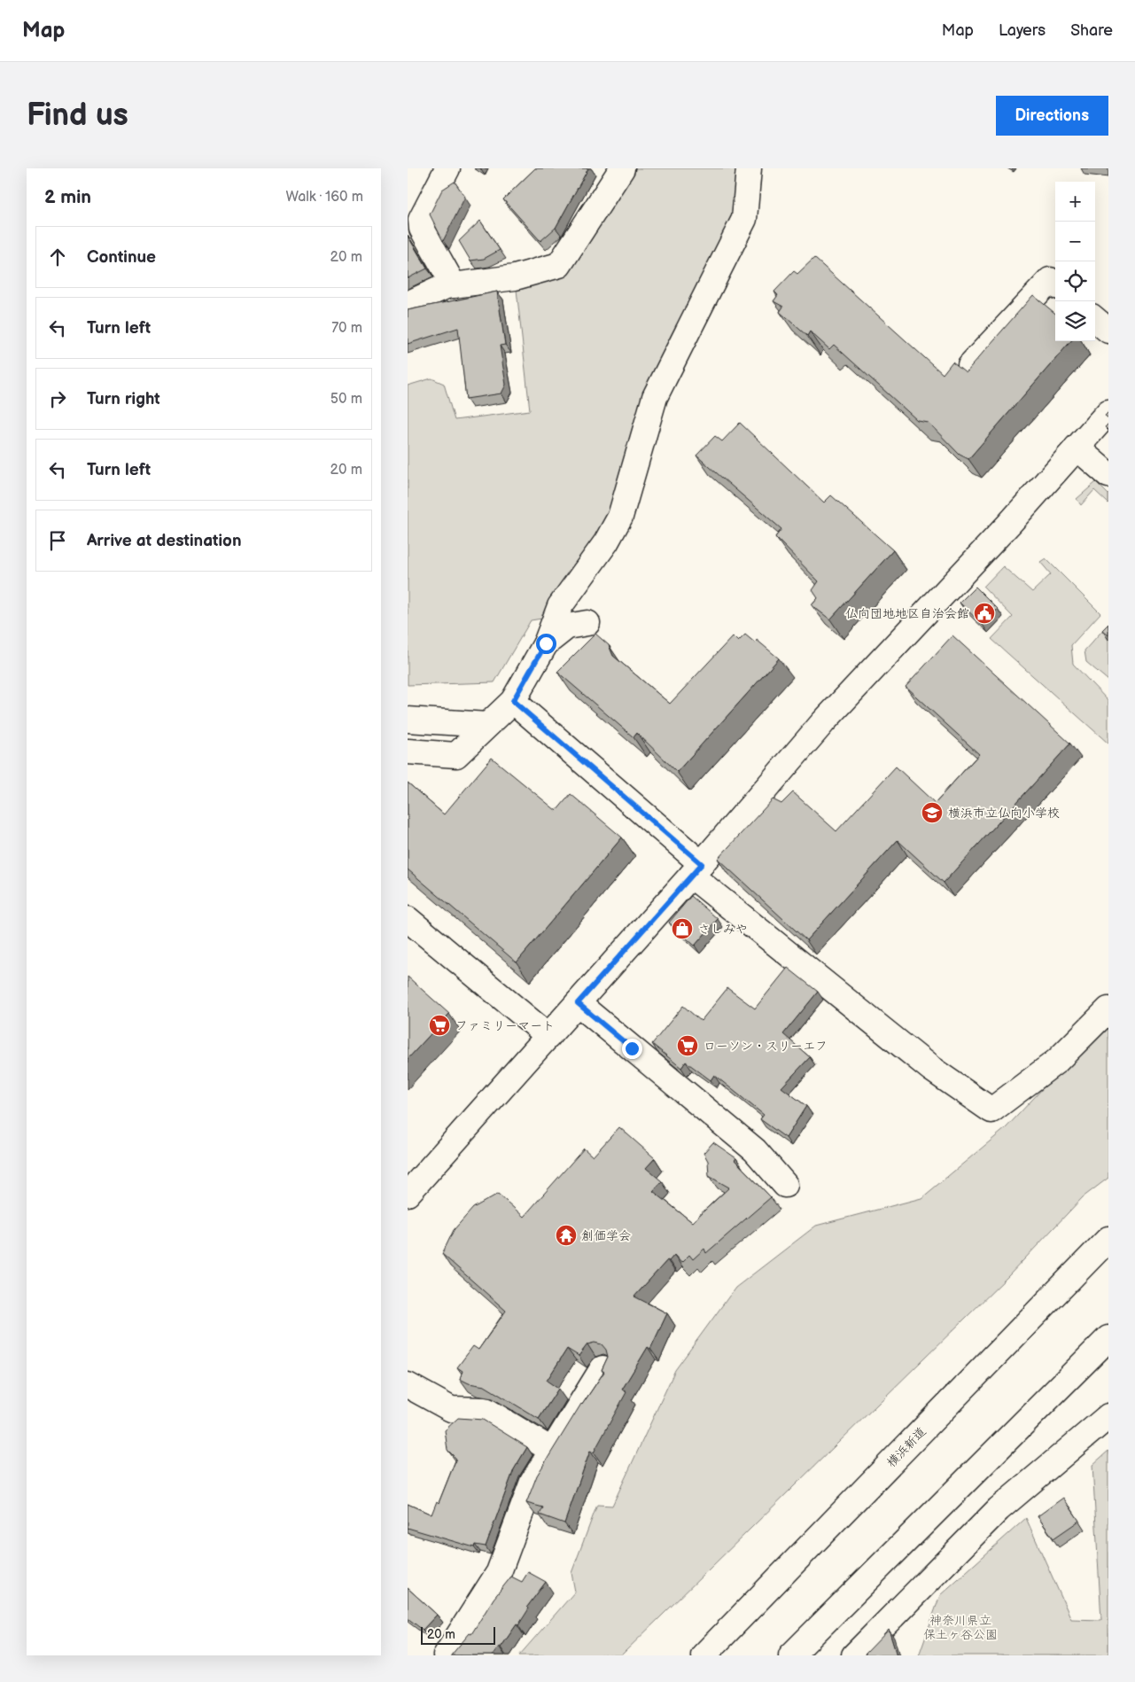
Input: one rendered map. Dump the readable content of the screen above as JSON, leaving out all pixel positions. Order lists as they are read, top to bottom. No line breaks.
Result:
{"streets":{"main road":["横浜新道"]},"parks":["神奈川県立 保土ヶ谷公園"],"places":{"public building":["仏向団地地区自治会館"],"school or university":["横浜市立仏向小学校"],"shop":["さしみや"],"supermarket":["ファミリーマート","ローソン・スリーエフ"],"temple":["創価学会"]},"scale_bar":"20 m","page":{"header":"Map","nav":["Map","Layers","Share"],"buttons":"Directions","title":"Find us","heading":["2 min","Walk · 160 m"],"map_buttons":["+","−"],"list":[["Continue","20 m"],["Turn left","70 m"],["Turn right","50 m"],["Turn left","20 m"],"Arrive at destination"],"scale":"20 m"}}
